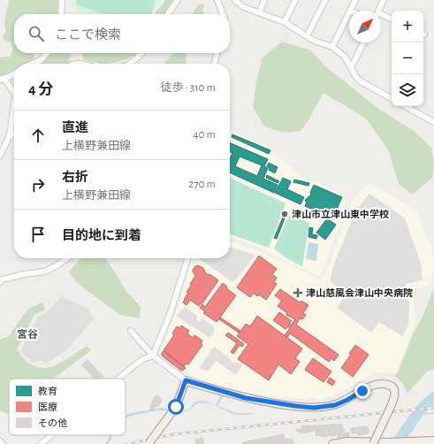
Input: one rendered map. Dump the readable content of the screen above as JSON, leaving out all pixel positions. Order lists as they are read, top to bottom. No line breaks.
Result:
{"districts":["宮谷"],"places":{"other":["津山市立津山東中学校"],"health":["津山慈風会津山中央病院"]},"legend":["教育","医療","その他"],"north":"top right","page":{"map_buttons":["+","−"],"search":"ここで検索","heading":["4 分","徒歩 · 310 m"],"list":[["直進","上横野兼田線","40 m"],["右折","上横野兼田線","270 m"],"目的地に到着"]}}
